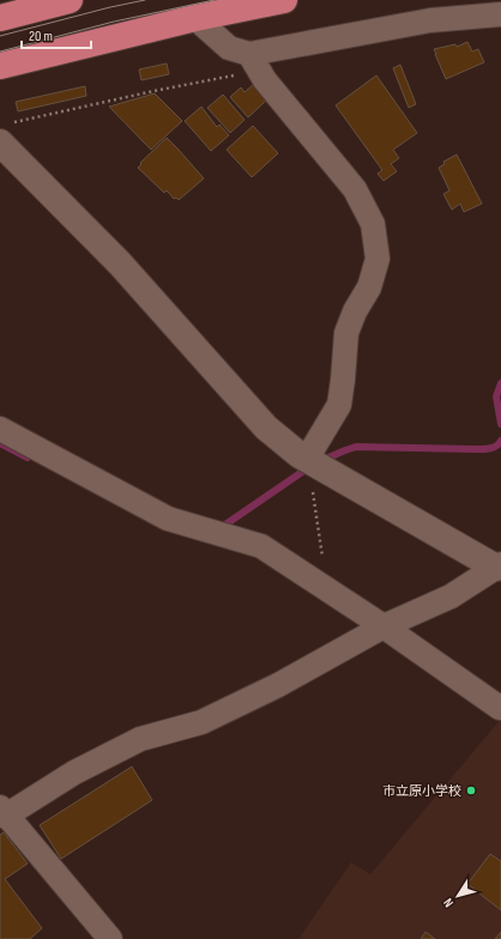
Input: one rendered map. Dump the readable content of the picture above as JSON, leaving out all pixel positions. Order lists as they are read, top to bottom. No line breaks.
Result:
{"places":["市立原小学校"],"scale_bar":"20 m","north":"bottom left"}
